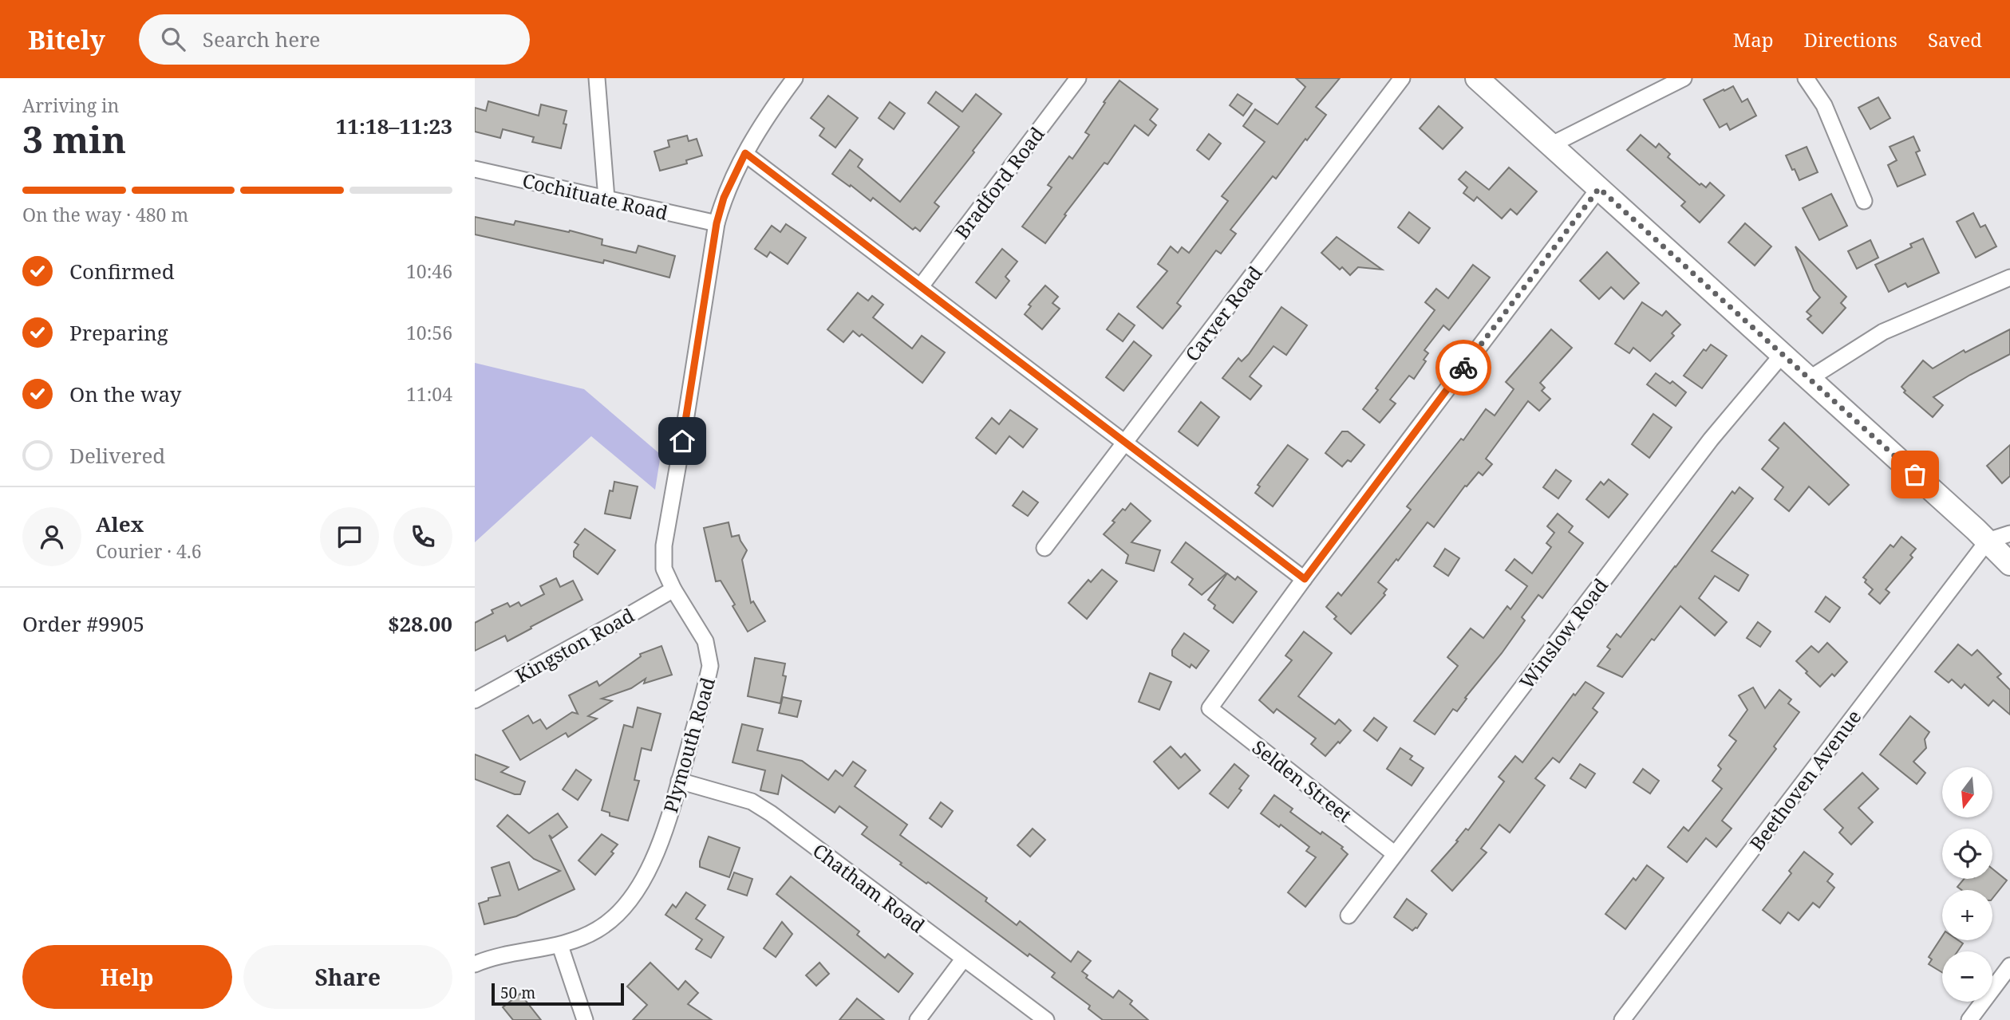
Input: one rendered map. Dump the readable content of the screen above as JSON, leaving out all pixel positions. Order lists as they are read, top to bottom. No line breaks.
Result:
{"streets":{"street":["Bradford Road","Cochituate Road","Carver Road","Winslow Road","Kingston Road","Plymouth Road","Beethoven Avenue","Selden Street","Chatham Road"]},"crossings":[["Cochituate Road","Plymouth Road"],["Winslow Road","Selden Street"],["Kingston Road","Plymouth Road"],["Plymouth Road","Chatham Road"]],"scale_bar":"50 m","north":"bottom","page":{"header":"Bitely","search":"Search here","nav":["Map","Directions","Saved"],"heading":["3 min","Arriving in","11:18–11:23"],"panel":["Alex","Courier · 4.6","Order #9905","$28.00"],"bar":"On the way · 480 m","list":[["Confirmed","10:46"],["Preparing","10:56"],["On the way","11:04"],"Delivered"],"map_buttons":["+","−"],"buttons":["Help","Share"],"scale":"50 m"}}
